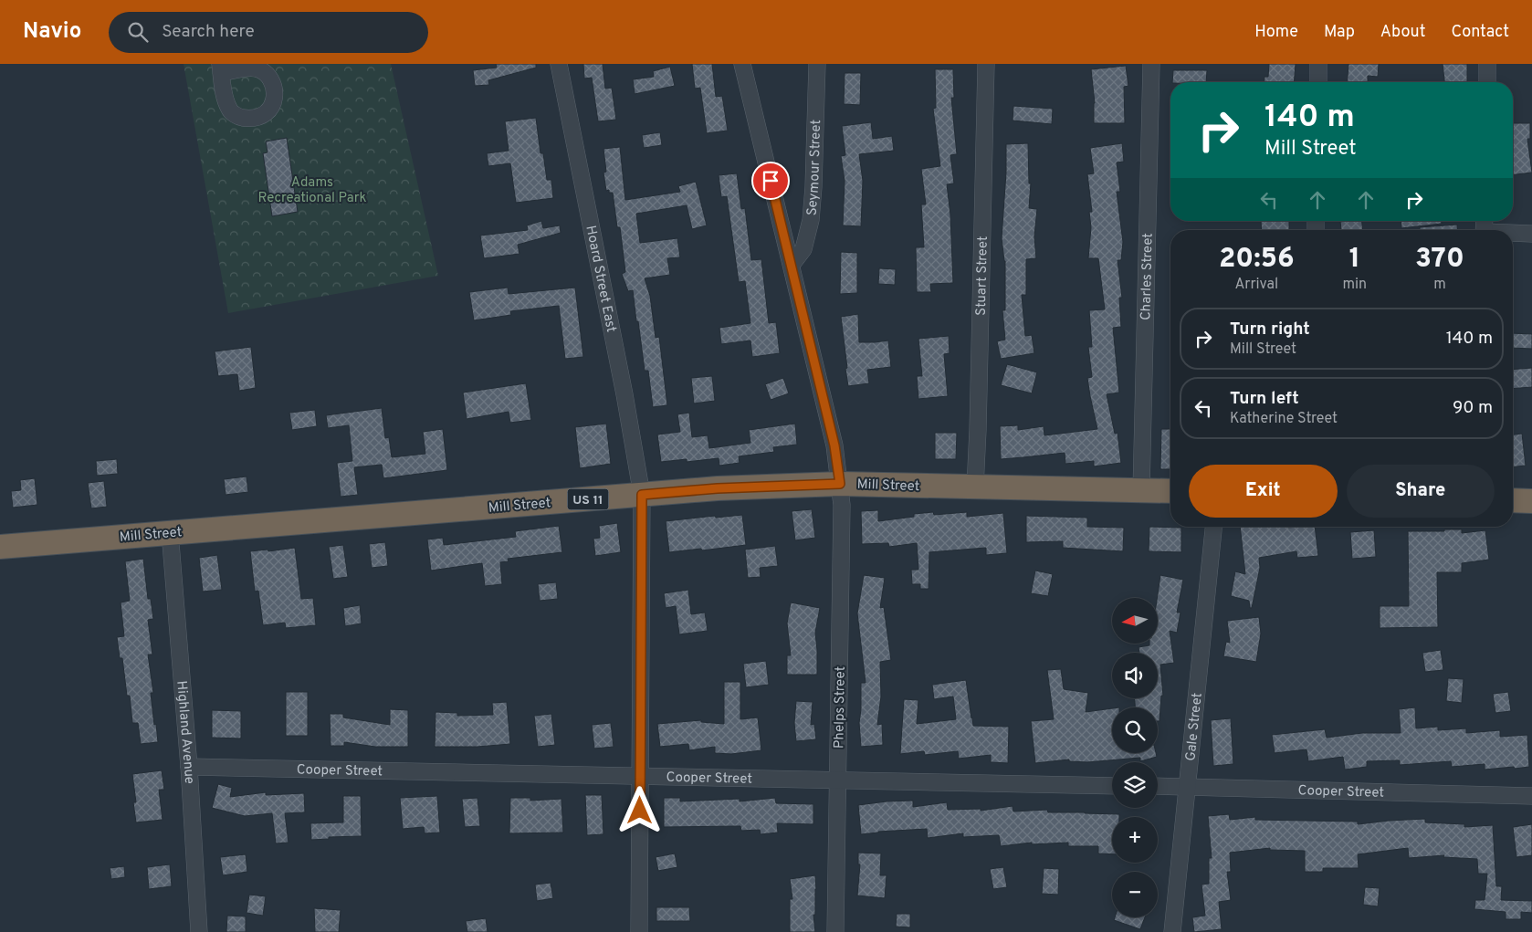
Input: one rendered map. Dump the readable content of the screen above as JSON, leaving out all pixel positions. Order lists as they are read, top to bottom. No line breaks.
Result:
{"streets":{"highway":["Mill Street","US 11"],"street":["Seymour Street","Stuart Street","Charles Street","Hoard Street East","Phelps Street","Gale Street","Highland Avenue","Cooper Street"]},"crossings":[["Seymour Street","Phelps Street"],["Stuart Street","Mill Street"],["Charles Street","Mill Street"],["Hoard Street East","Mill Street"],["Hoard Street East","Cooper Street"],["Mill Street","Phelps Street"],["Mill Street","Highland Avenue"],["Phelps Street","Cooper Street"],["Gale Street","Cooper Street"],["Highland Avenue","Cooper Street"]],"parks":["Adams Recreational Park"],"north":"left","page":{"header":"Navio","search":"Search here","nav":["Home","Map","About","Contact"],"turn":["140 m","Mill Street"],"eta":["20:56","Arrival","1","min","370","m"],"list":[{"name":"Turn right","note":"Mill Street","value":"140 m"},{"name":"Turn left","note":"Katherine Street","value":"90 m"}],"buttons":["Exit","Share"],"map_buttons":["+","−"]}}
